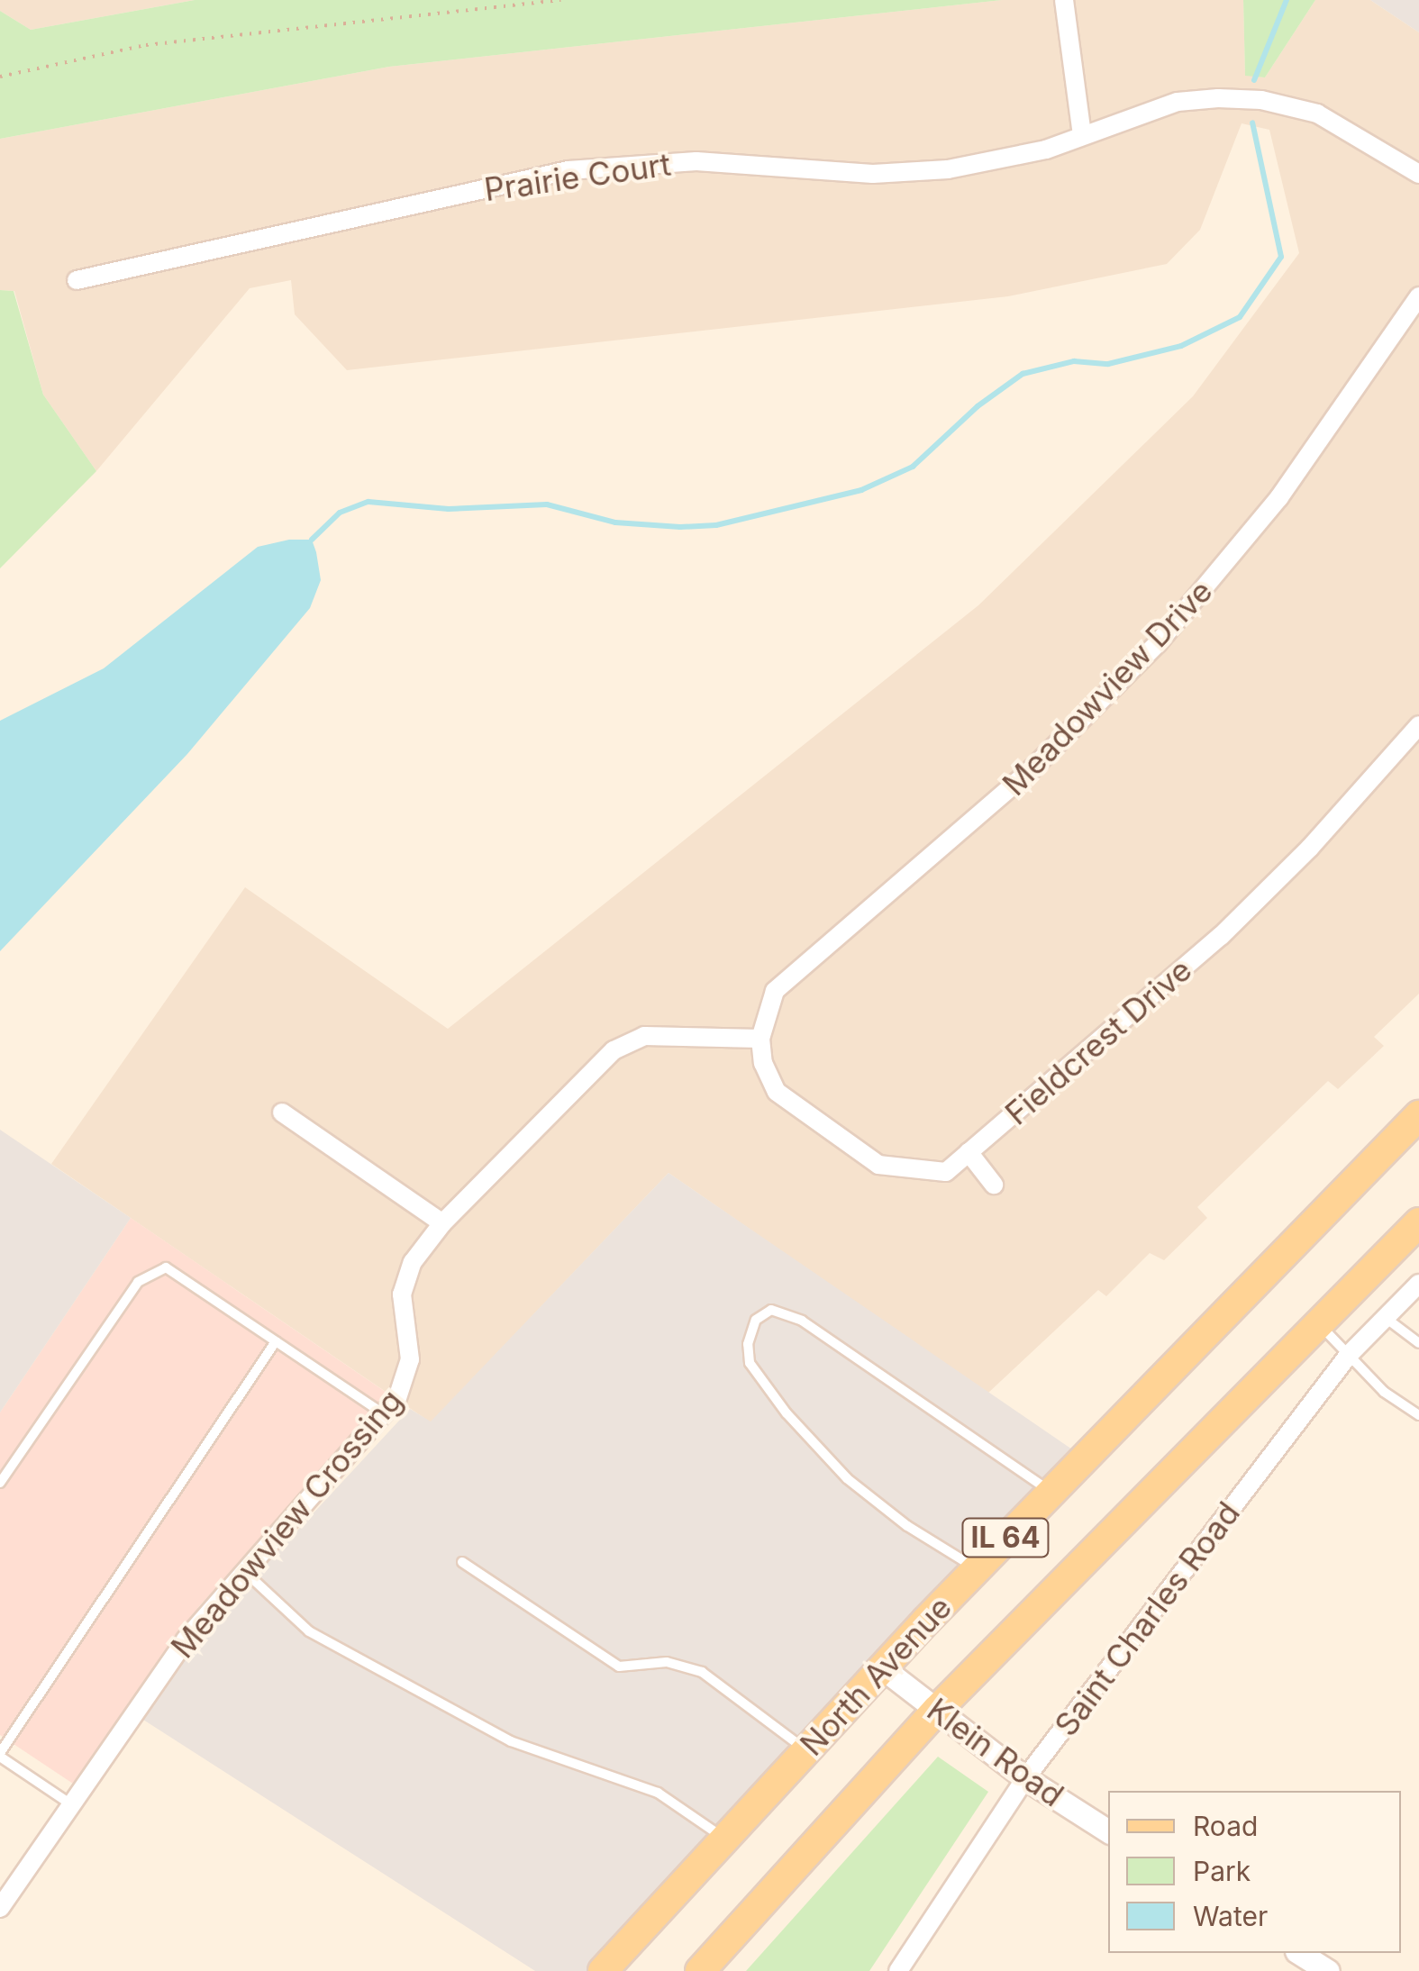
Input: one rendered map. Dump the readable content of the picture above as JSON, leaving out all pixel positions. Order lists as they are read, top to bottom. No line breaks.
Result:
{"streets":{"main road":["IL 64","North Avenue"],"street":["Prairie Court","Meadowview Drive","Fieldcrest Drive","Meadowview Crossing","Saint Charles Road","Klein Road"]},"crossings":[["Meadowview Drive","Fieldcrest Drive"],["Meadowview Drive","Meadowview Crossing"],["Fieldcrest Drive","Meadowview Crossing"],["IL 64","Klein Road"],["Saint Charles Road","Klein Road"],["North Avenue","Klein Road"]],"legend":["Road","Park","Water"]}
